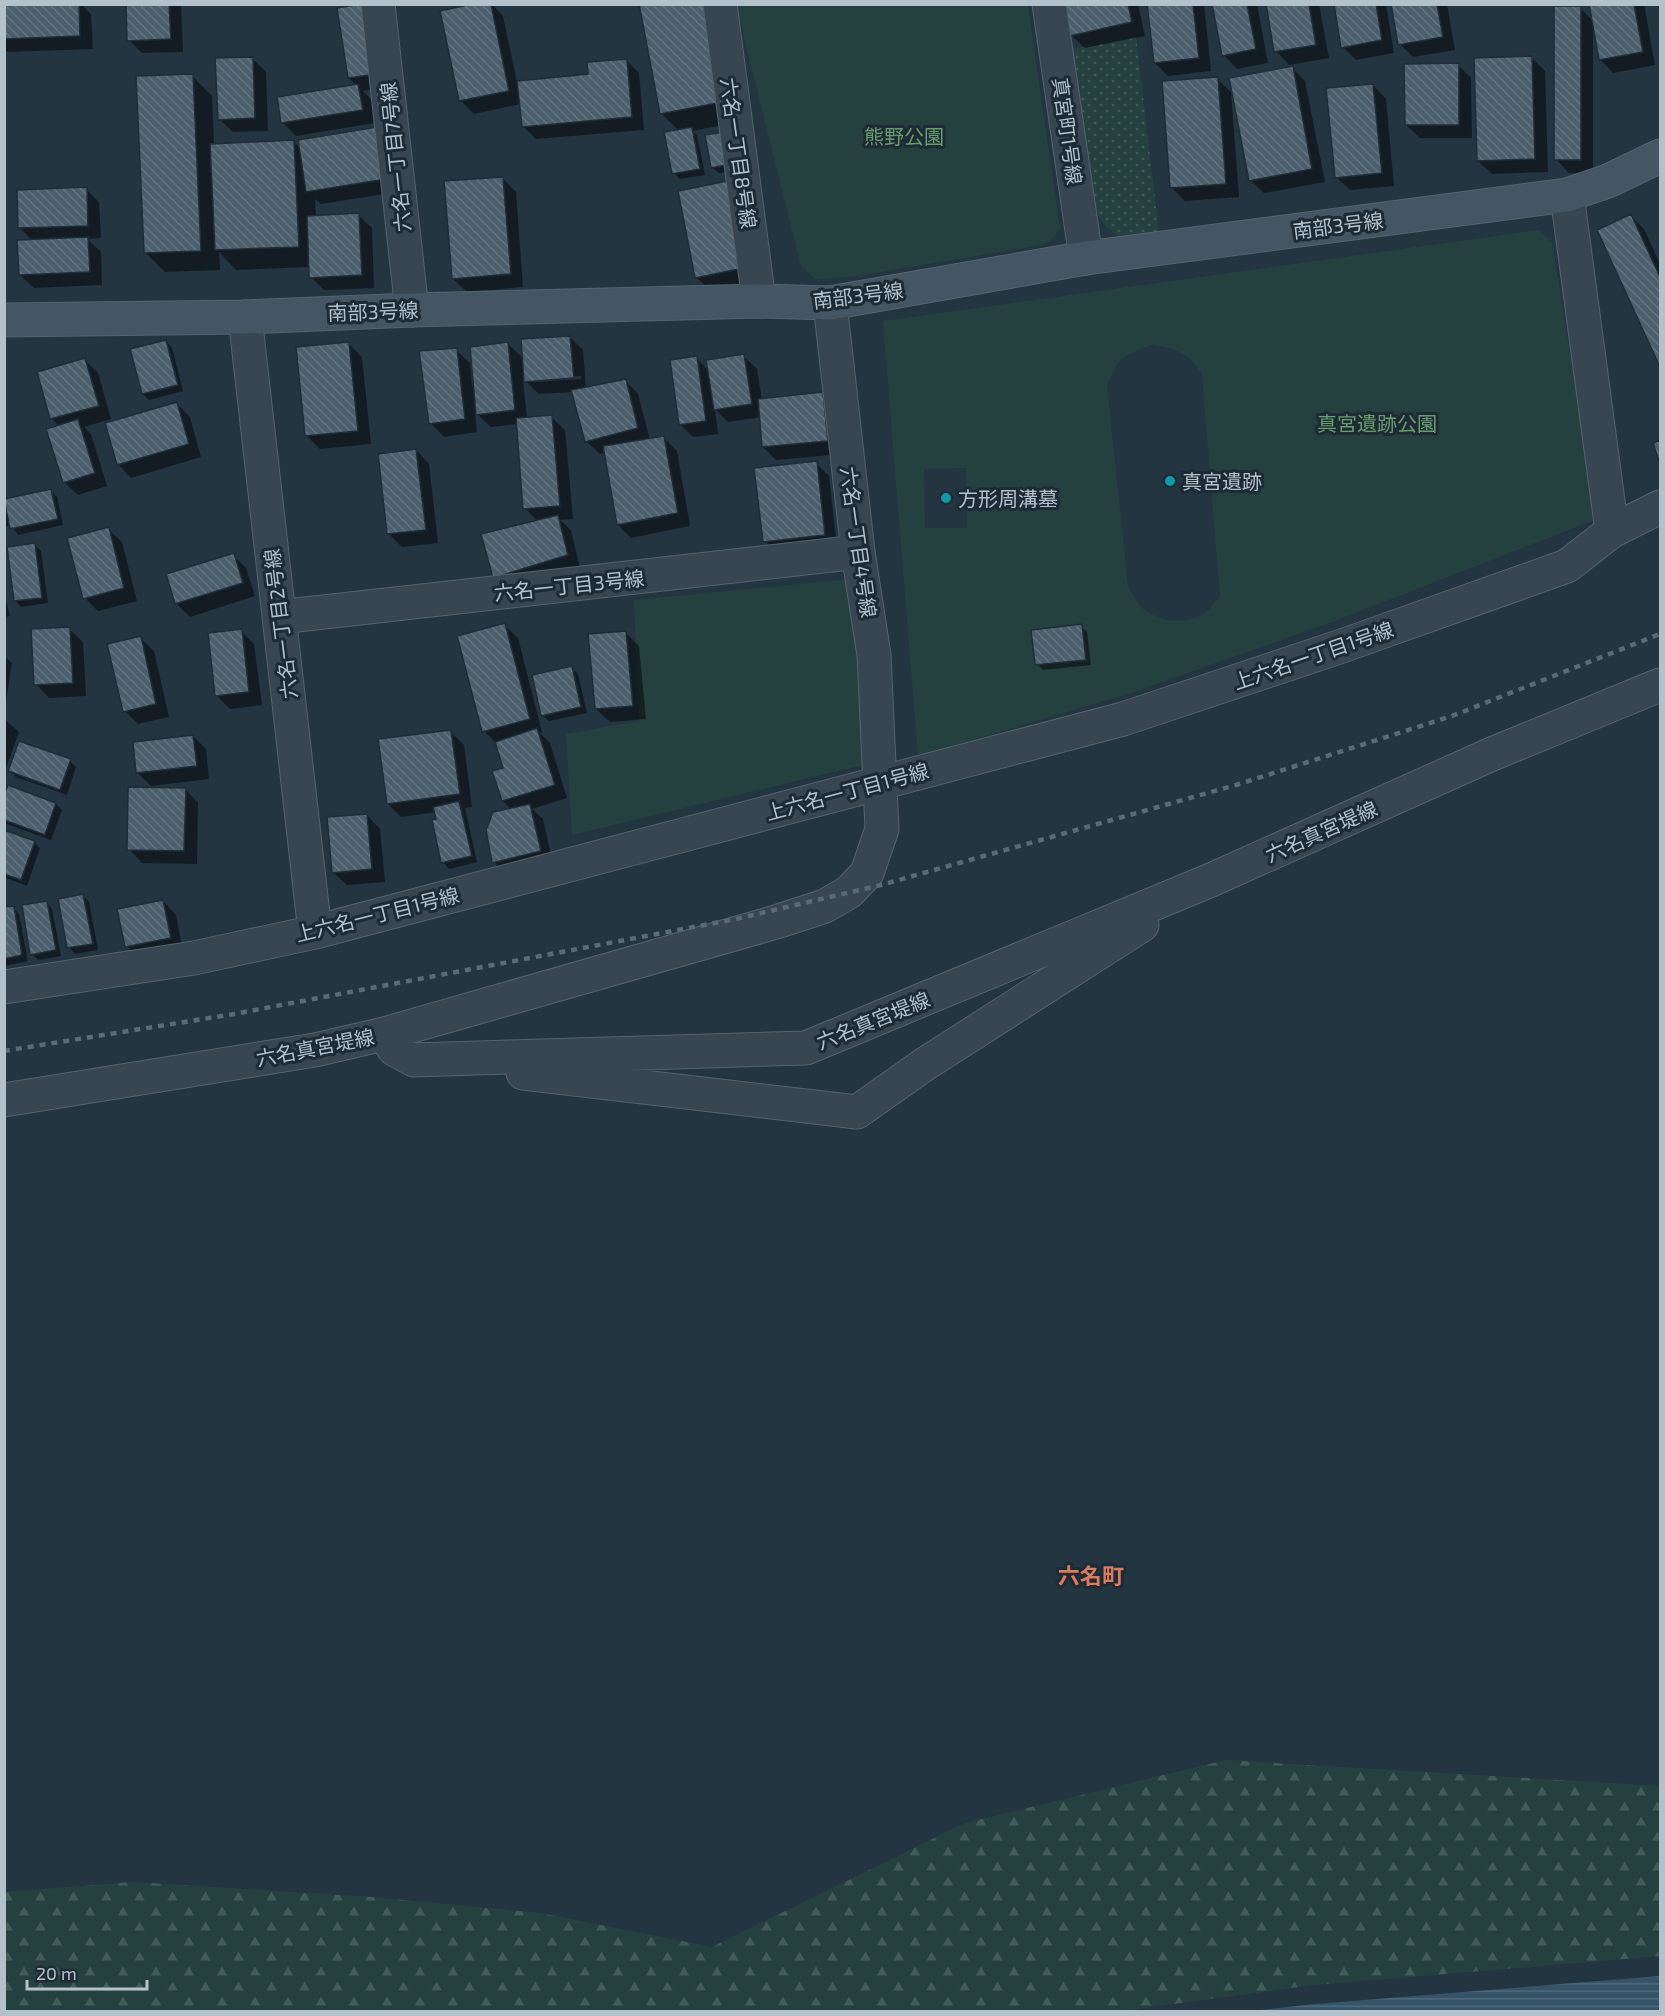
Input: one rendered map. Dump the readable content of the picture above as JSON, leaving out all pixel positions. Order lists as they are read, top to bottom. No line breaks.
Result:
{"streets":{"street":["真宮町1号線","六名一丁目8号線","六名一丁目7号線","南部3号線","六名一丁目4号線","六名一丁目3号線","六名一丁目2号線","上六名一丁目1号線","六名真宮堤線"]},"crossings":[["真宮町1号線","南部3号線"],["六名一丁目8号線","南部3号線"],["六名一丁目7号線","南部3号線"],["南部3号線","六名一丁目4号線"],["南部3号線","六名一丁目2号線"],["六名一丁目4号線","六名一丁目3号線"],["六名一丁目4号線","上六名一丁目1号線"],["六名一丁目4号線","六名真宮堤線"],["六名一丁目3号線","六名一丁目2号線"],["六名一丁目2号線","上六名一丁目1号線"]],"districts":["六名町"],"parks":["熊野公園","真宮遺跡公園"],"places":["真宮遺跡","方形周溝墓"],"scale_bar":"20 m"}
